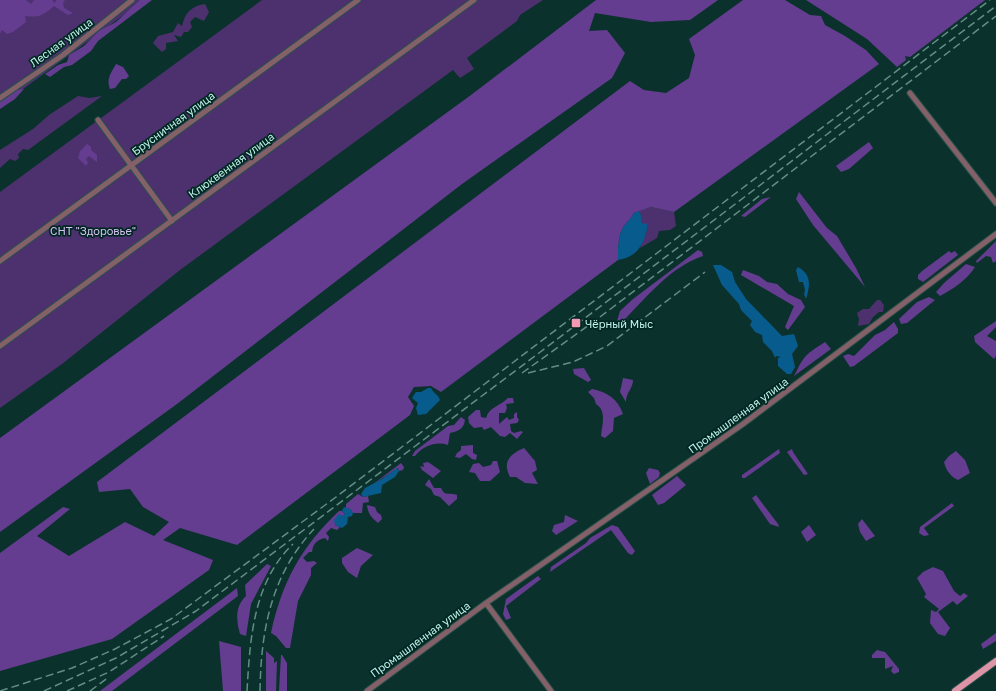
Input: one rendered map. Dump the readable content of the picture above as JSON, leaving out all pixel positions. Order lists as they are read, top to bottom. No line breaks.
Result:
{"streets":{"street":["Лесная улица","Брусничная улица","Клюквенная улица","Промышленная улица"]},"parks":["СНТ \"Здоровье\""],"places":{"transit":["Чёрный Мыс"]}}
